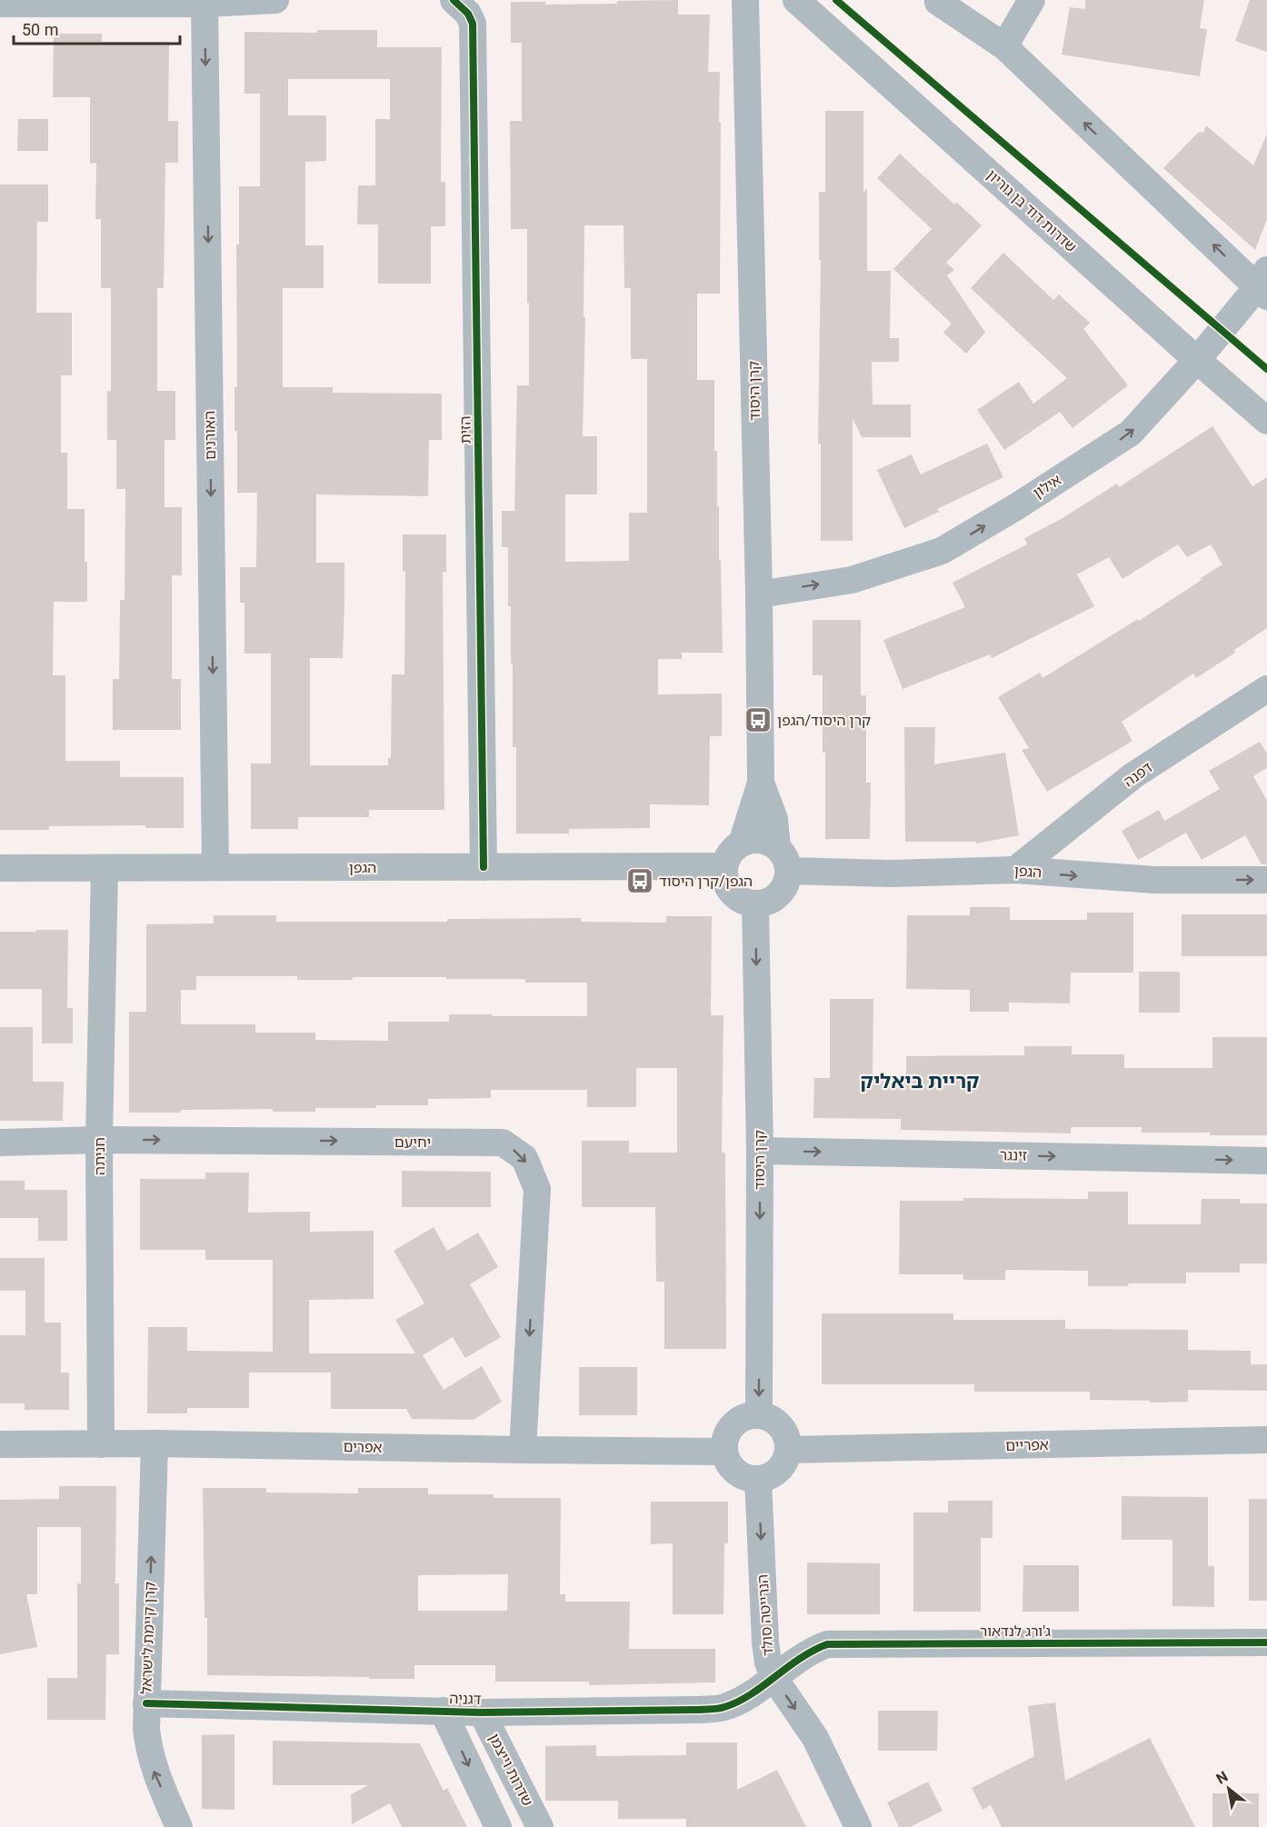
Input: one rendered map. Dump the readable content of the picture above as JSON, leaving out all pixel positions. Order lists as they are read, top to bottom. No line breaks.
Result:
{"streets":{"street":["שדרות דוד בן גוריון","קרן היסוד","הזית","האורנים","אילון","דפנה","הגפן","יחיעם","זינגר","חניתה","אפריים","אפרים","הנרייטה סולד","ג'ורג לנדאור","קרן קיימת לישראל","דגניה","שדרות וייצמן"]},"crossings":[["שדרות דוד בן גוריון","אילון"],["קרן היסוד","אילון"],["קרן היסוד","הגפן"],["קרן היסוד","זינגר"],["קרן היסוד","אפריים"],["קרן היסוד","אפרים"],["קרן היסוד","הנרייטה סולד"],["הזית","הגפן"],["האורנים","הגפן"],["דפנה","הגפן"],["הגפן","חניתה"],["יחיעם","חניתה"],["יחיעם","אפרים"],["חניתה","אפרים"],["אפריים","אפרים"],["אפריים","הנרייטה סולד"],["אפרים","הנרייטה סולד"],["אפרים","קרן קיימת לישראל"],["הנרייטה סולד","ג'ורג לנדאור"],["הנרייטה סולד","דגניה"],["ג'ורג לנדאור","דגניה"],["קרן קיימת לישראל","דגניה"],["דגניה","שדרות וייצמן"]],"one_way":["קרן היסוד","האורנים","אילון","זינגר","הנרייטה סולד","קרן קיימת לישראל"],"districts":["קריית ביאליק"],"places":{"bus stop":["קרן היסוד/הגפן","הגפן/קרן היסוד"]},"scale_bar":"50 m","north":"top left"}
